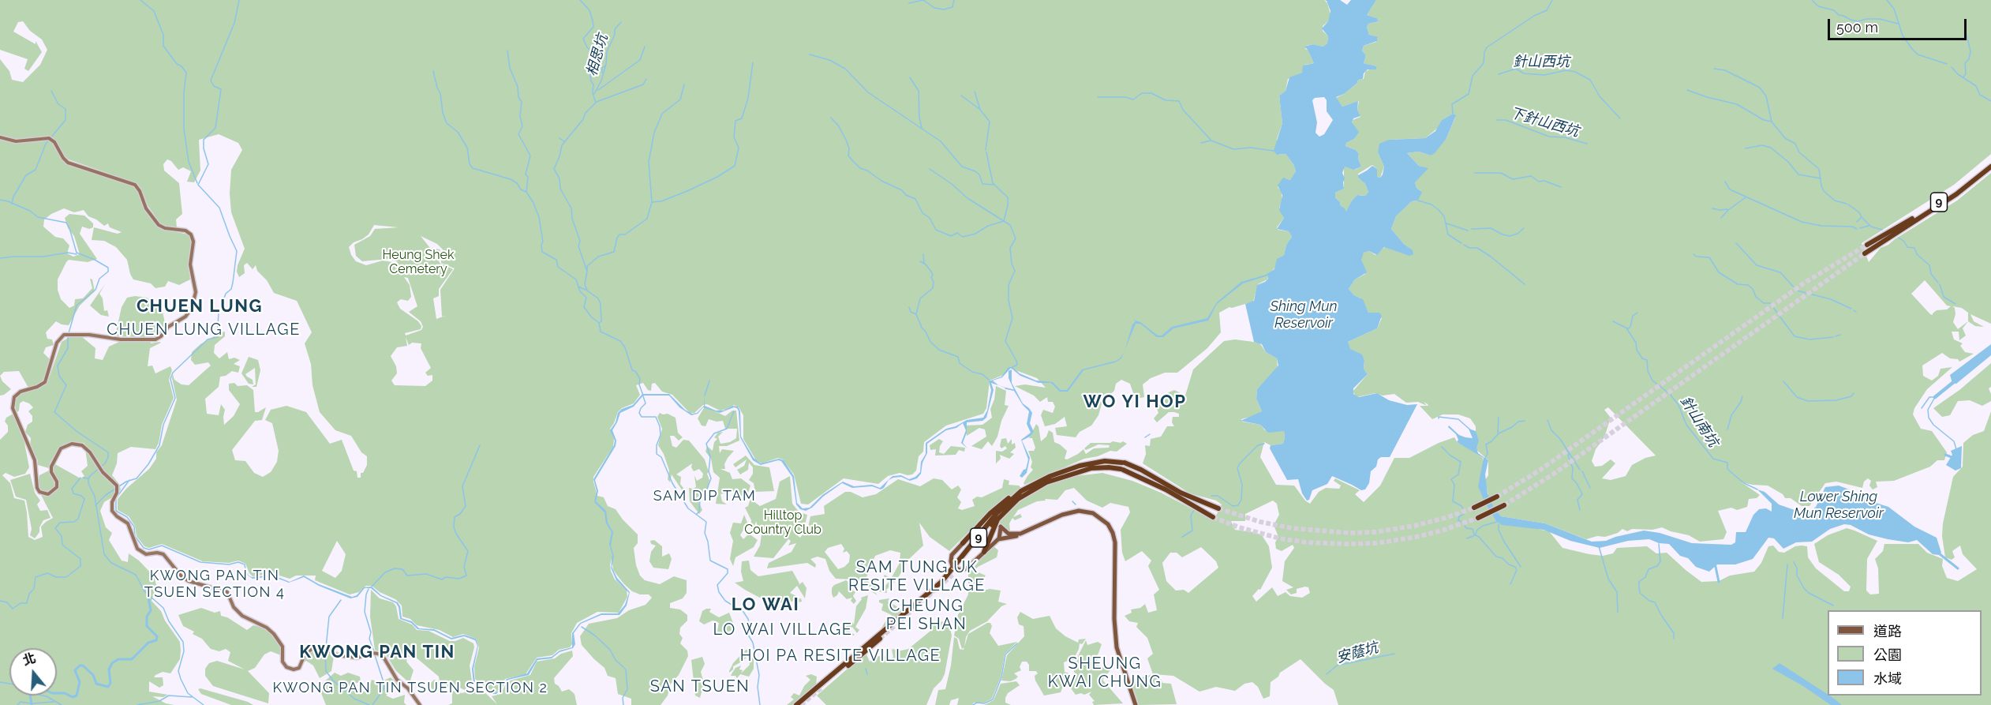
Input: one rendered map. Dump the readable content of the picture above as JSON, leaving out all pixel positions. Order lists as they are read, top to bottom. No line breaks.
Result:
{"streets":{"highway":["9"]},"districts":["CHUEN LUNG","CHUEN LUNG VILLAGE","WO YI HOP","SAM DIP TAM","SAM TUNG UK RESITE VILLAGE","KWONG PAN TIN TSUEN SECTION 4","LO WAI","CHEUNG PEI SHAN","LO WAI VILLAGE","KWONG PAN TIN","HOI PA RESITE VILLAGE","SHEUNG KWAI CHUNG","SAN TSUEN","KWONG PAN TIN TSUEN SECTION 2"],"water":["相思坑","針山西坑","下針山西坑","Shing Mun Reservoir","針山南坑","Lower Shing Mun Reservoir","安蔭坑"],"parks":["Heung Shek Cemetery","Hilltop Country Club"],"legend":["道路","公園","水域"],"scale_bar":"500 m","north":"top"}
